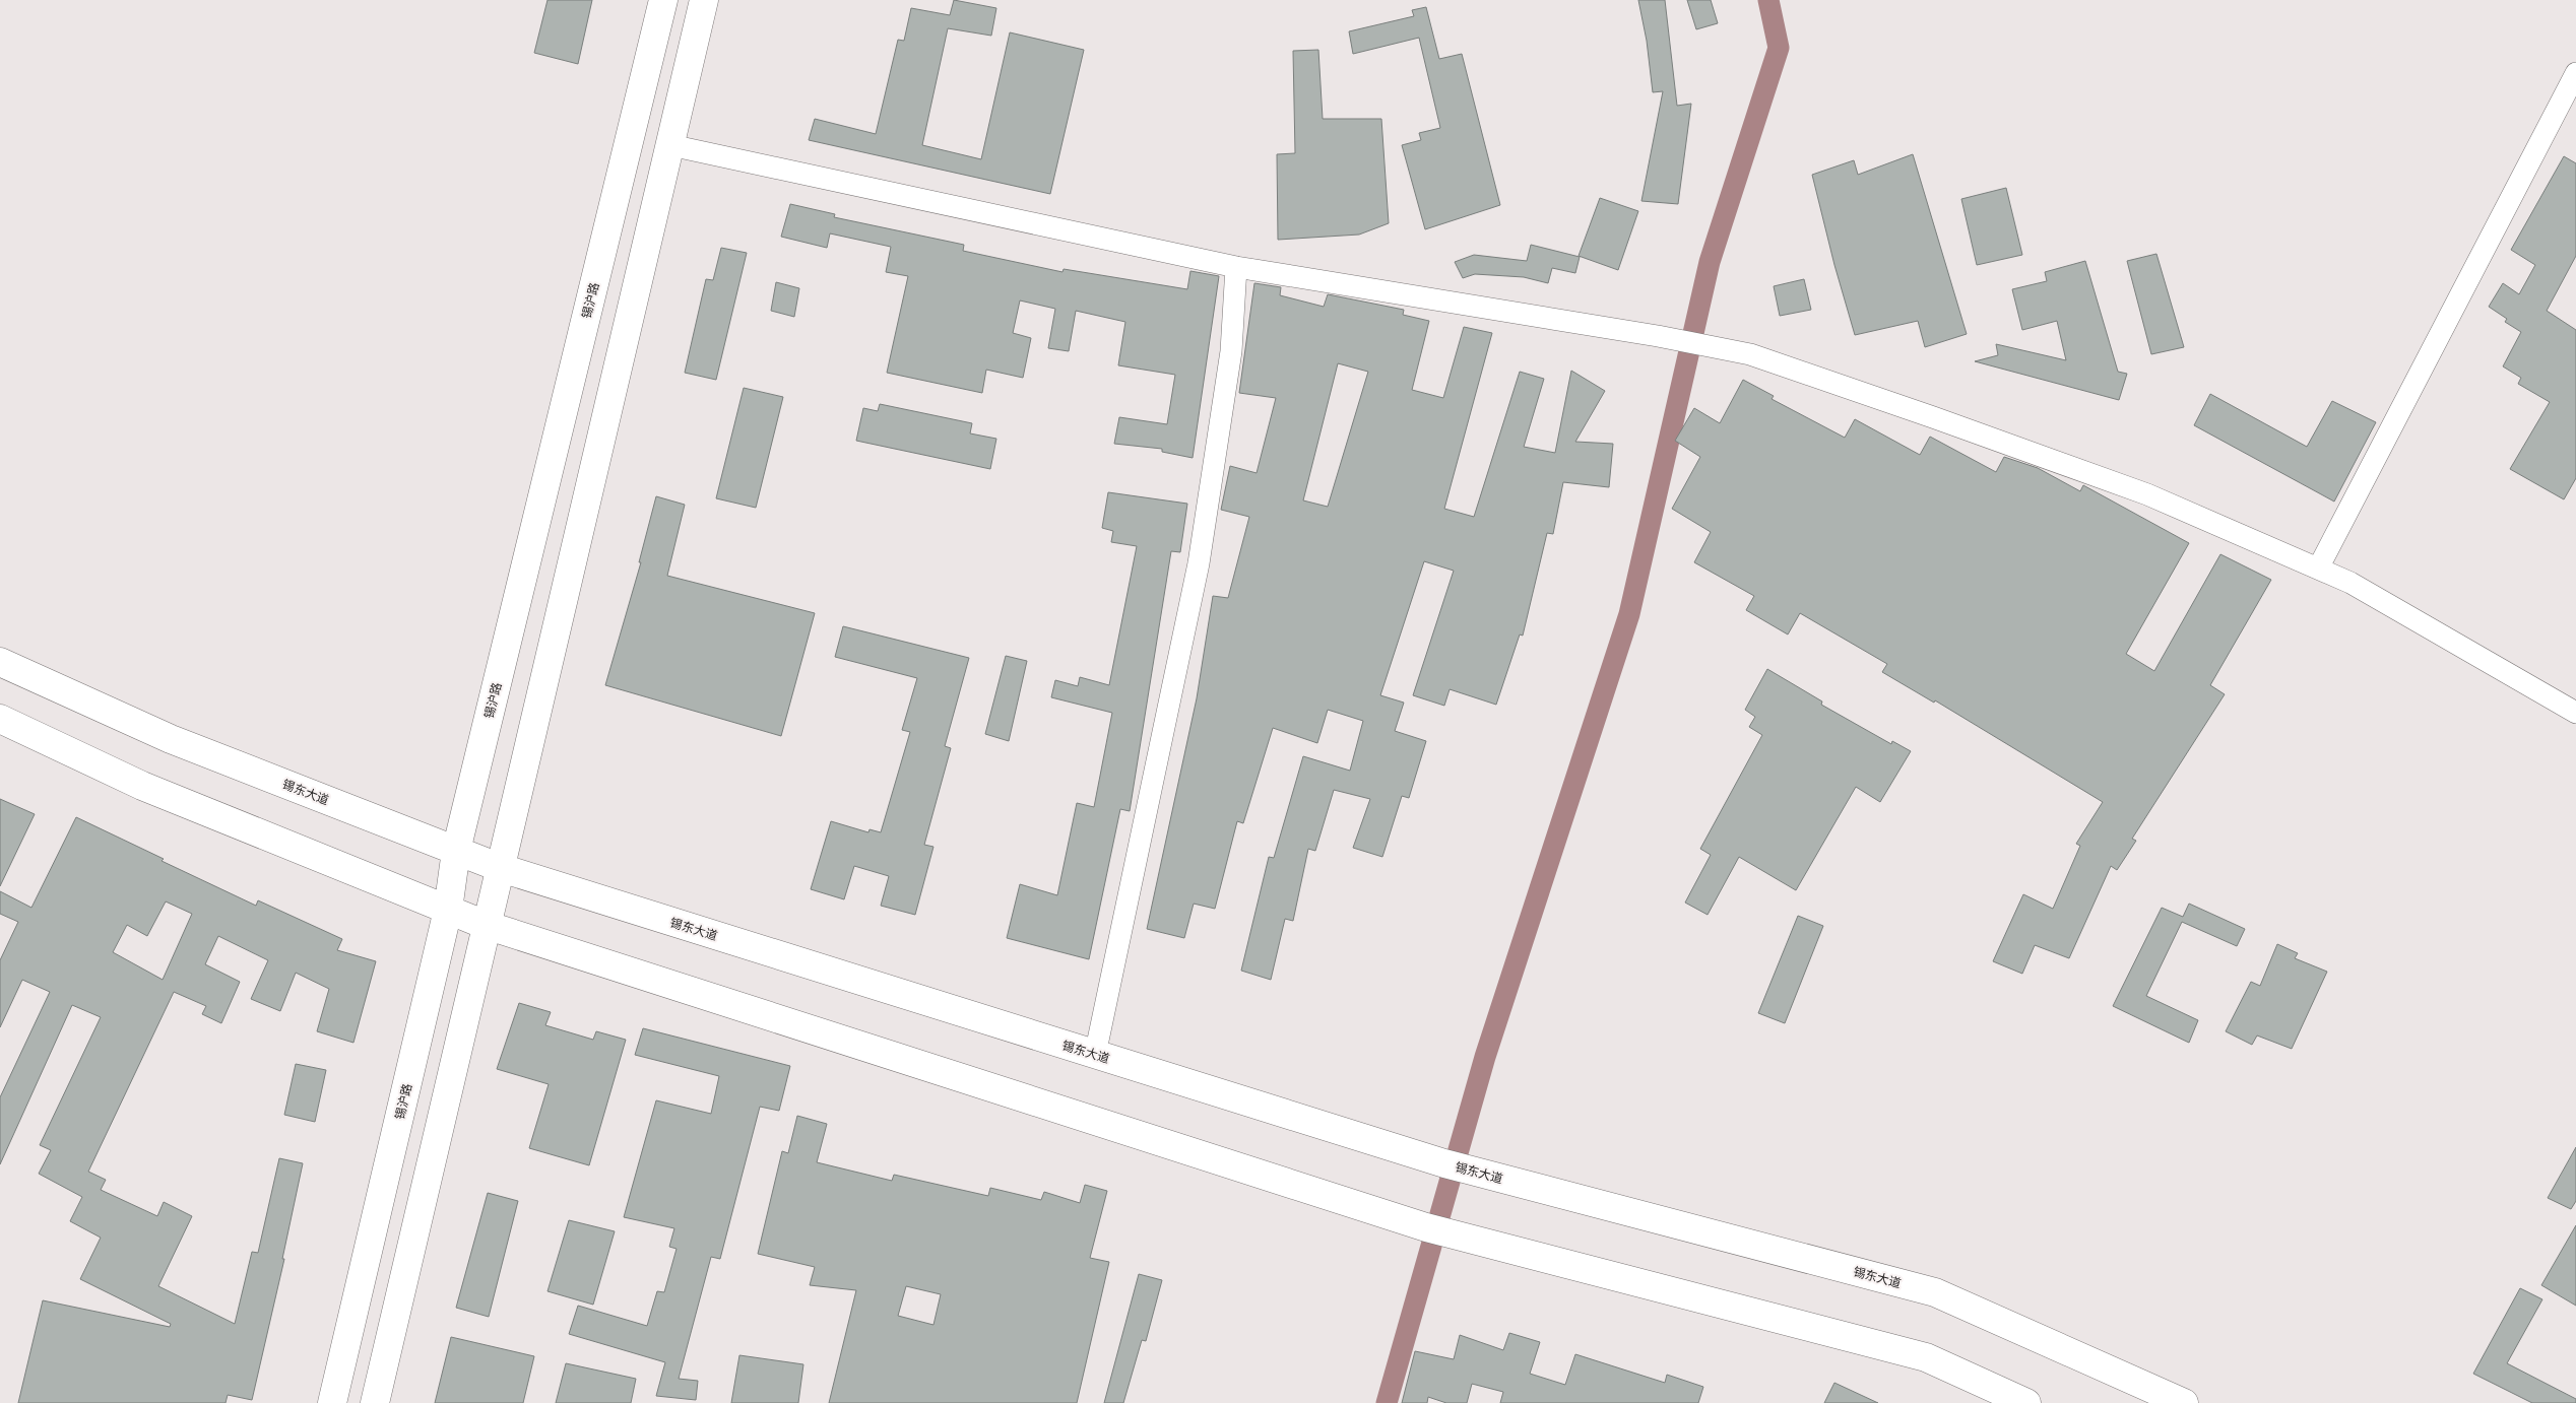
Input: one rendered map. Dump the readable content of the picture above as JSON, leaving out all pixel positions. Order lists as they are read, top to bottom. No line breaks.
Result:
{"streets":{"main road":["锡沪路","锡东大道"]},"crossings":[["锡沪路","锡东大道"]]}
